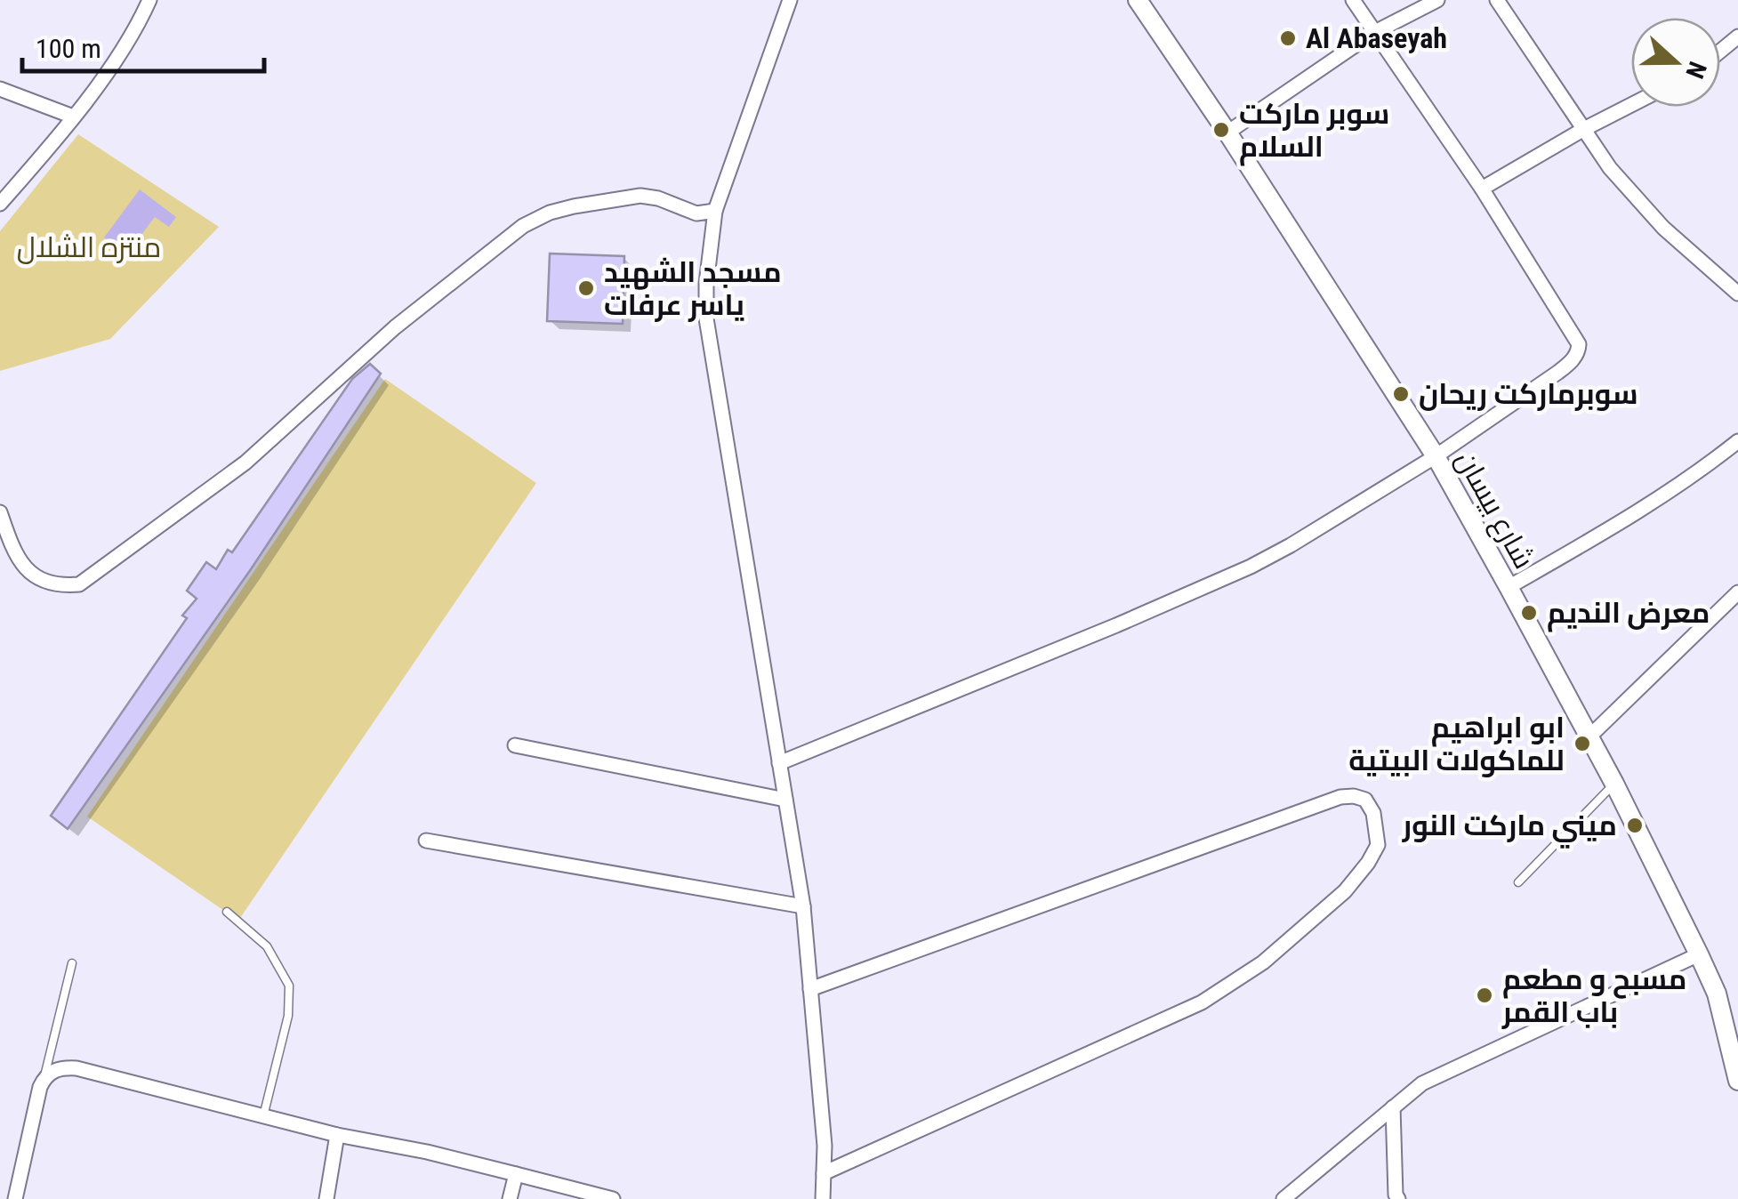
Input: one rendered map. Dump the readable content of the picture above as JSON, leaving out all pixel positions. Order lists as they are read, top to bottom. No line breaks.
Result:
{"streets":{"street":["شارع بيسان"]},"parks":["منتزه الشلال"],"places":["Al Abaseyah","سوبر ماركت السلام","مسجد الشهيد ياسر عرفات","سوبرماركت ريحان","معرض النديم","ابو ابراهيم للماكولات البيتية","ميني ماركت النور","مسبح و مطعم باب القمر"],"scale_bar":"100 m","north":"right"}
